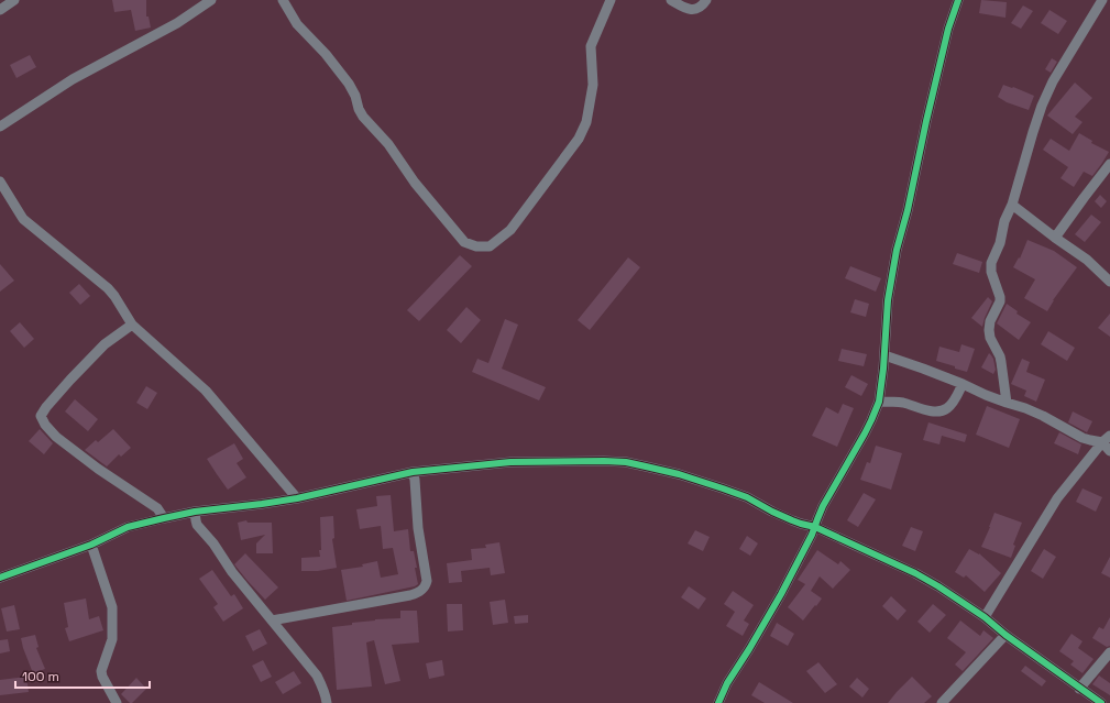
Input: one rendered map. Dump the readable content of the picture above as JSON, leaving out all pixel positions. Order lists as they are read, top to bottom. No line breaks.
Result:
{"scale_bar":"100 m"}
